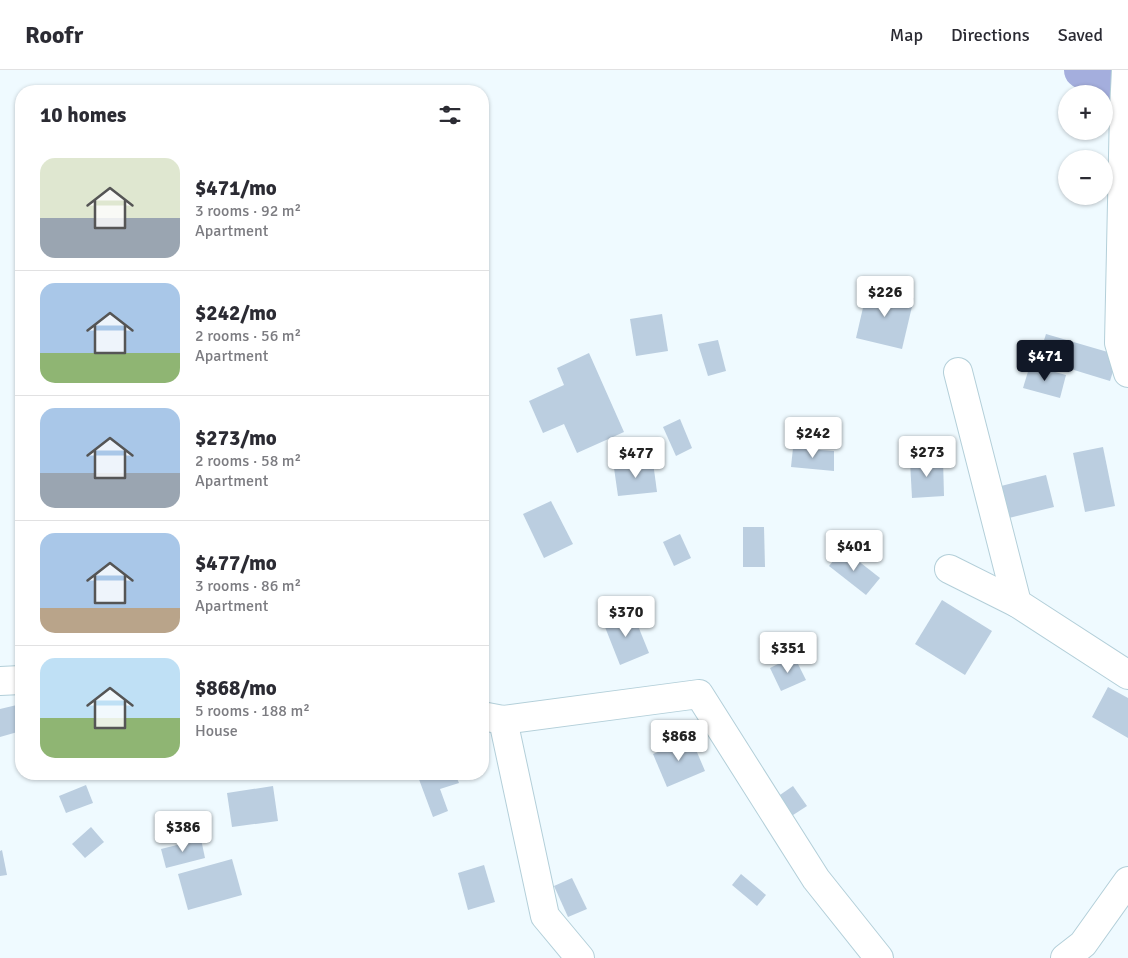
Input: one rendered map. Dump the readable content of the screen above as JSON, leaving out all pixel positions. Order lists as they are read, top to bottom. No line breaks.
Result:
{"page":{"header":"Roofr","nav":["Map","Directions","Saved"],"map_buttons":["+","−"],"heading":"10 homes","list":[{"name":"$471/mo","note":"3 rooms · 92 m² · Apartment"},{"name":"$242/mo","note":"2 rooms · 56 m² · Apartment"},{"name":"$273/mo","note":"2 rooms · 58 m² · Apartment"},{"name":"$477/mo","note":"3 rooms · 86 m² · Apartment"},{"name":"$868/mo","note":"5 rooms · 188 m² · House"}],"price":["$226","$471","$242","$273","$477","$401","$370","$351","$868","$386"]}}
